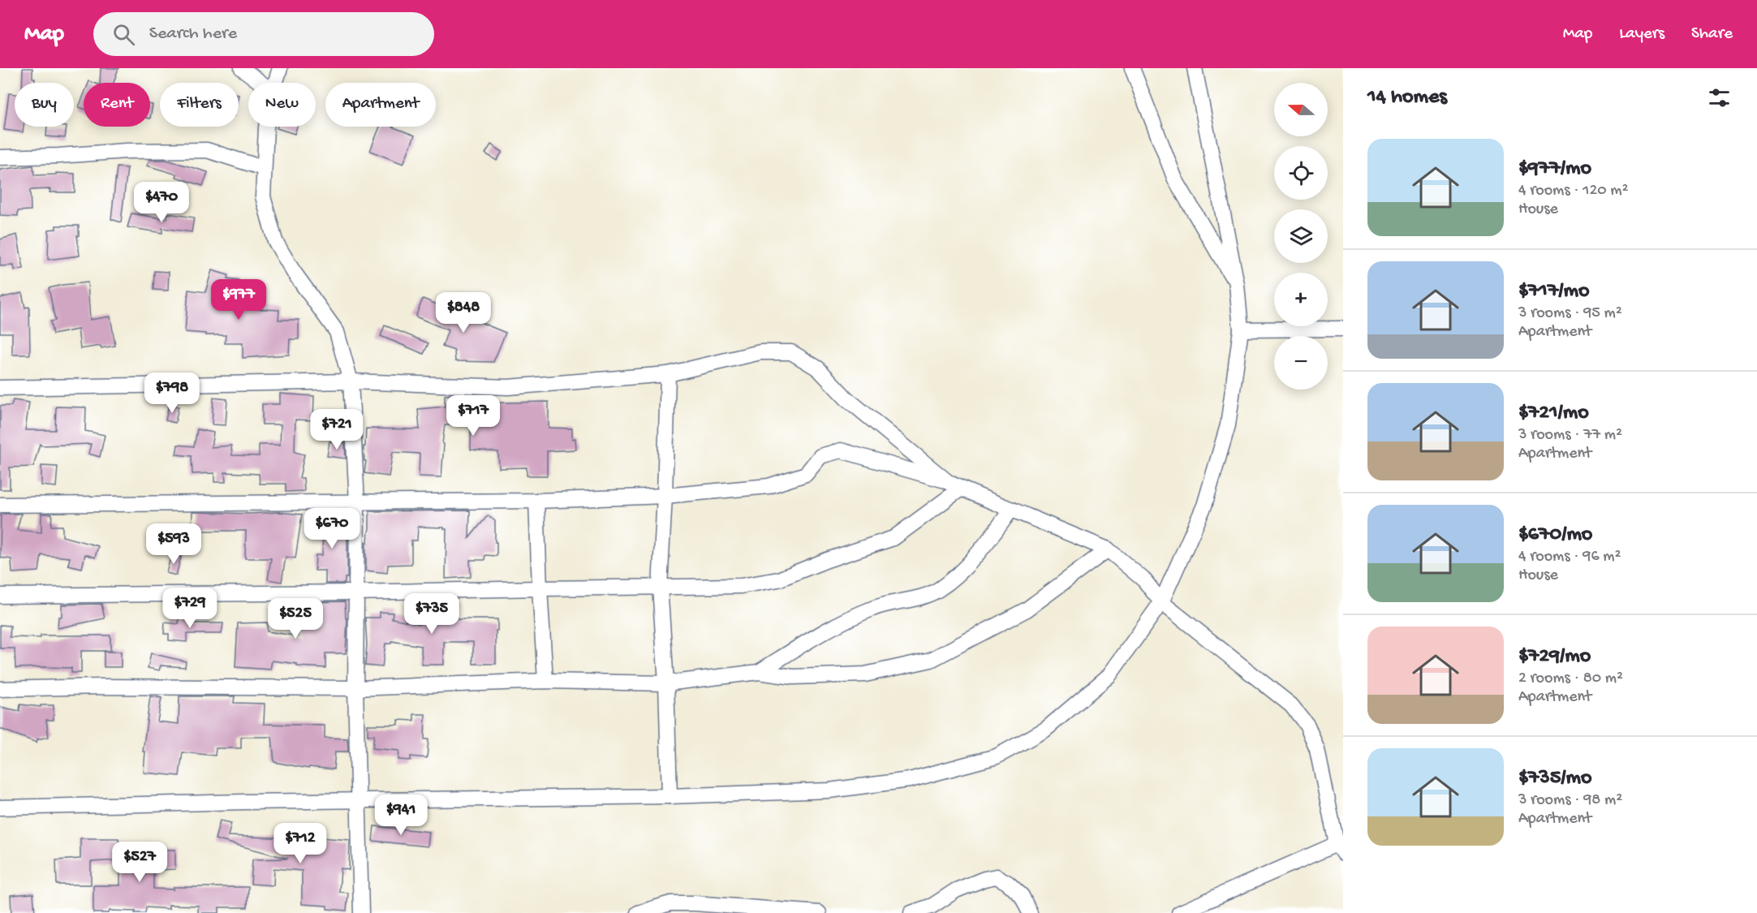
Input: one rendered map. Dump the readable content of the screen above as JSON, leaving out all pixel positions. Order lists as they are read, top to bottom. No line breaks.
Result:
{"north":"left","page":{"header":"Map","search":"Search here","nav":["Map","Layers","Share"],"heading":"14 homes","map_buttons":["+","−"],"chip":["Buy","Rent","Filters","New","Apartment"],"list":[{"name":"$977/mo","note":"4 rooms · 120 m² · House"},{"name":"$717/mo","note":"3 rooms · 95 m² · Apartment"},{"name":"$721/mo","note":"3 rooms · 77 m² · Apartment"},{"name":"$670/mo","note":"4 rooms · 96 m² · House"},{"name":"$729/mo","note":"2 rooms · 80 m² · Apartment"},{"name":"$735/mo","note":"3 rooms · 98 m² · Apartment"}],"price":["$470","$977","$848","$798","$717","$721","$670","$593","$729","$735","$525","$941","$712","$527"]}}
